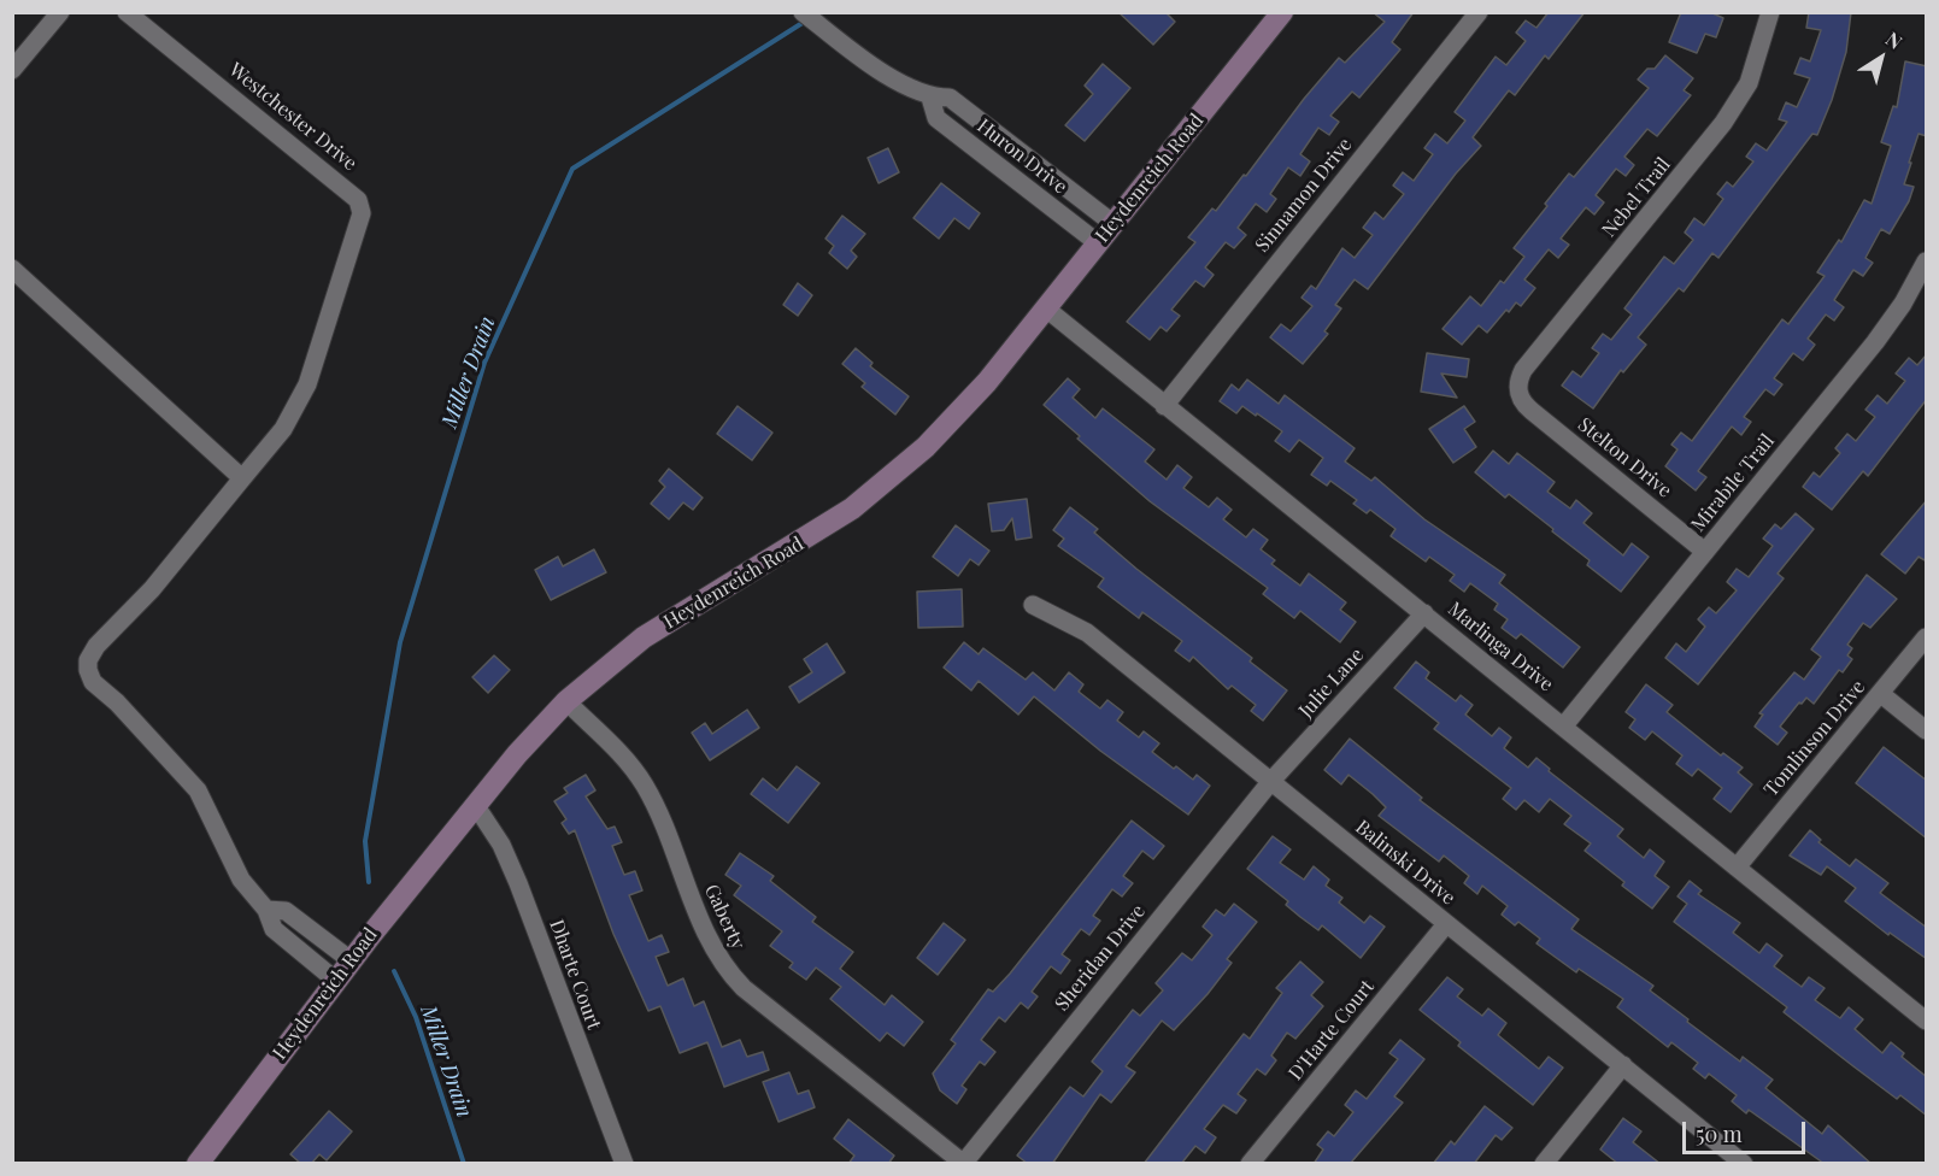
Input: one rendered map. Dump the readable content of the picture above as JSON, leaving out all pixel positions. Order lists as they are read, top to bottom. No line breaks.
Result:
{"streets":{"street":["Westchester Drive","Huron Drive","Heydenreich Road","Sinnamon Drive","Nebel Trail","Stelton Drive","Mirabile Trail","Marlinga Drive","Julie Lane","Tomlinson Drive","Balinski Drive","Gaberty","Sheridan Drive","Dharte Court","D'Harte Court"]},"crossings":[["Westchester Drive","Heydenreich Road"],["Huron Drive","Heydenreich Road"],["Heydenreich Road","Marlinga Drive"],["Heydenreich Road","Gaberty"],["Heydenreich Road","Dharte Court"],["Sinnamon Drive","Marlinga Drive"],["Nebel Trail","Stelton Drive"],["Stelton Drive","Mirabile Trail"],["Mirabile Trail","Marlinga Drive"],["Marlinga Drive","Julie Lane"],["Marlinga Drive","Tomlinson Drive"],["Julie Lane","Balinski Drive"],["Julie Lane","Sheridan Drive"],["Balinski Drive","Sheridan Drive"],["Balinski Drive","D'Harte Court"],["Gaberty","Sheridan Drive"]],"water":["Miller Drain"],"scale_bar":"50 m","north":"top right"}
